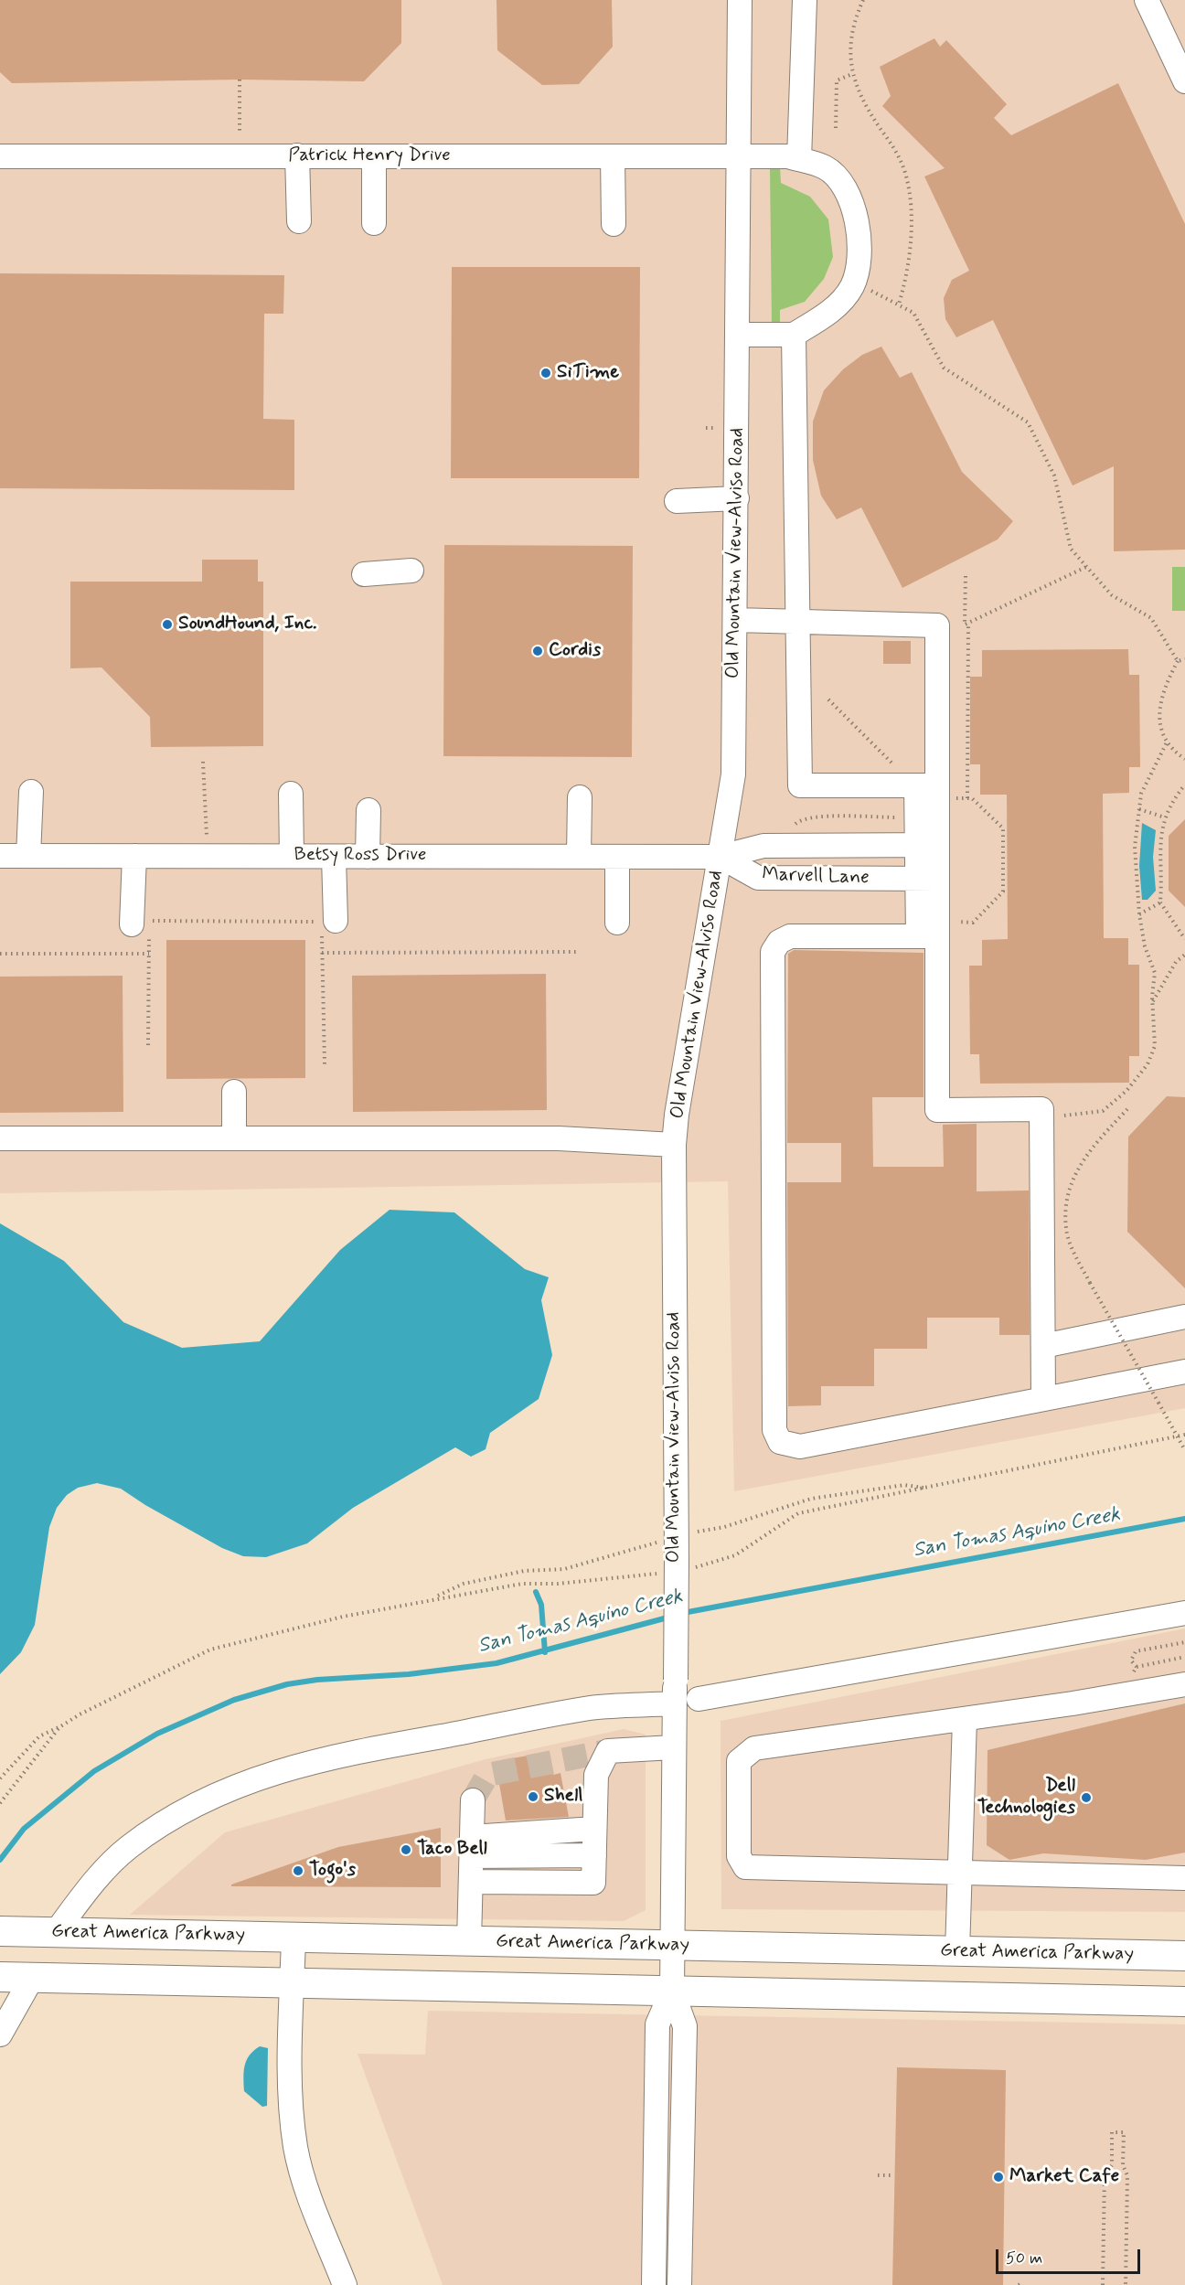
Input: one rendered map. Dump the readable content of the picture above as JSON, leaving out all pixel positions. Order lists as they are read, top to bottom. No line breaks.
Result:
{"streets":{"main road":["Great America Parkway"],"street":["Patrick Henry Drive","Old Mountain View-Alviso Road","Betsy Ross Drive","Marvell Lane"]},"crossings":[["Patrick Henry Drive","Old Mountain View-Alviso Road"],["Old Mountain View-Alviso Road","Betsy Ross Drive"],["Old Mountain View-Alviso Road","Marvell Lane"],["Old Mountain View-Alviso Road","Great America Parkway"],["Betsy Ross Drive","Marvell Lane"]],"water":["San Tomas Aquino Creek"],"places":["SiTime","SoundHound, Inc.","Cordis","Shell","Dell Technologies","Taco Bell","Togo's","Market Cafe"],"scale_bar":"50 m"}
